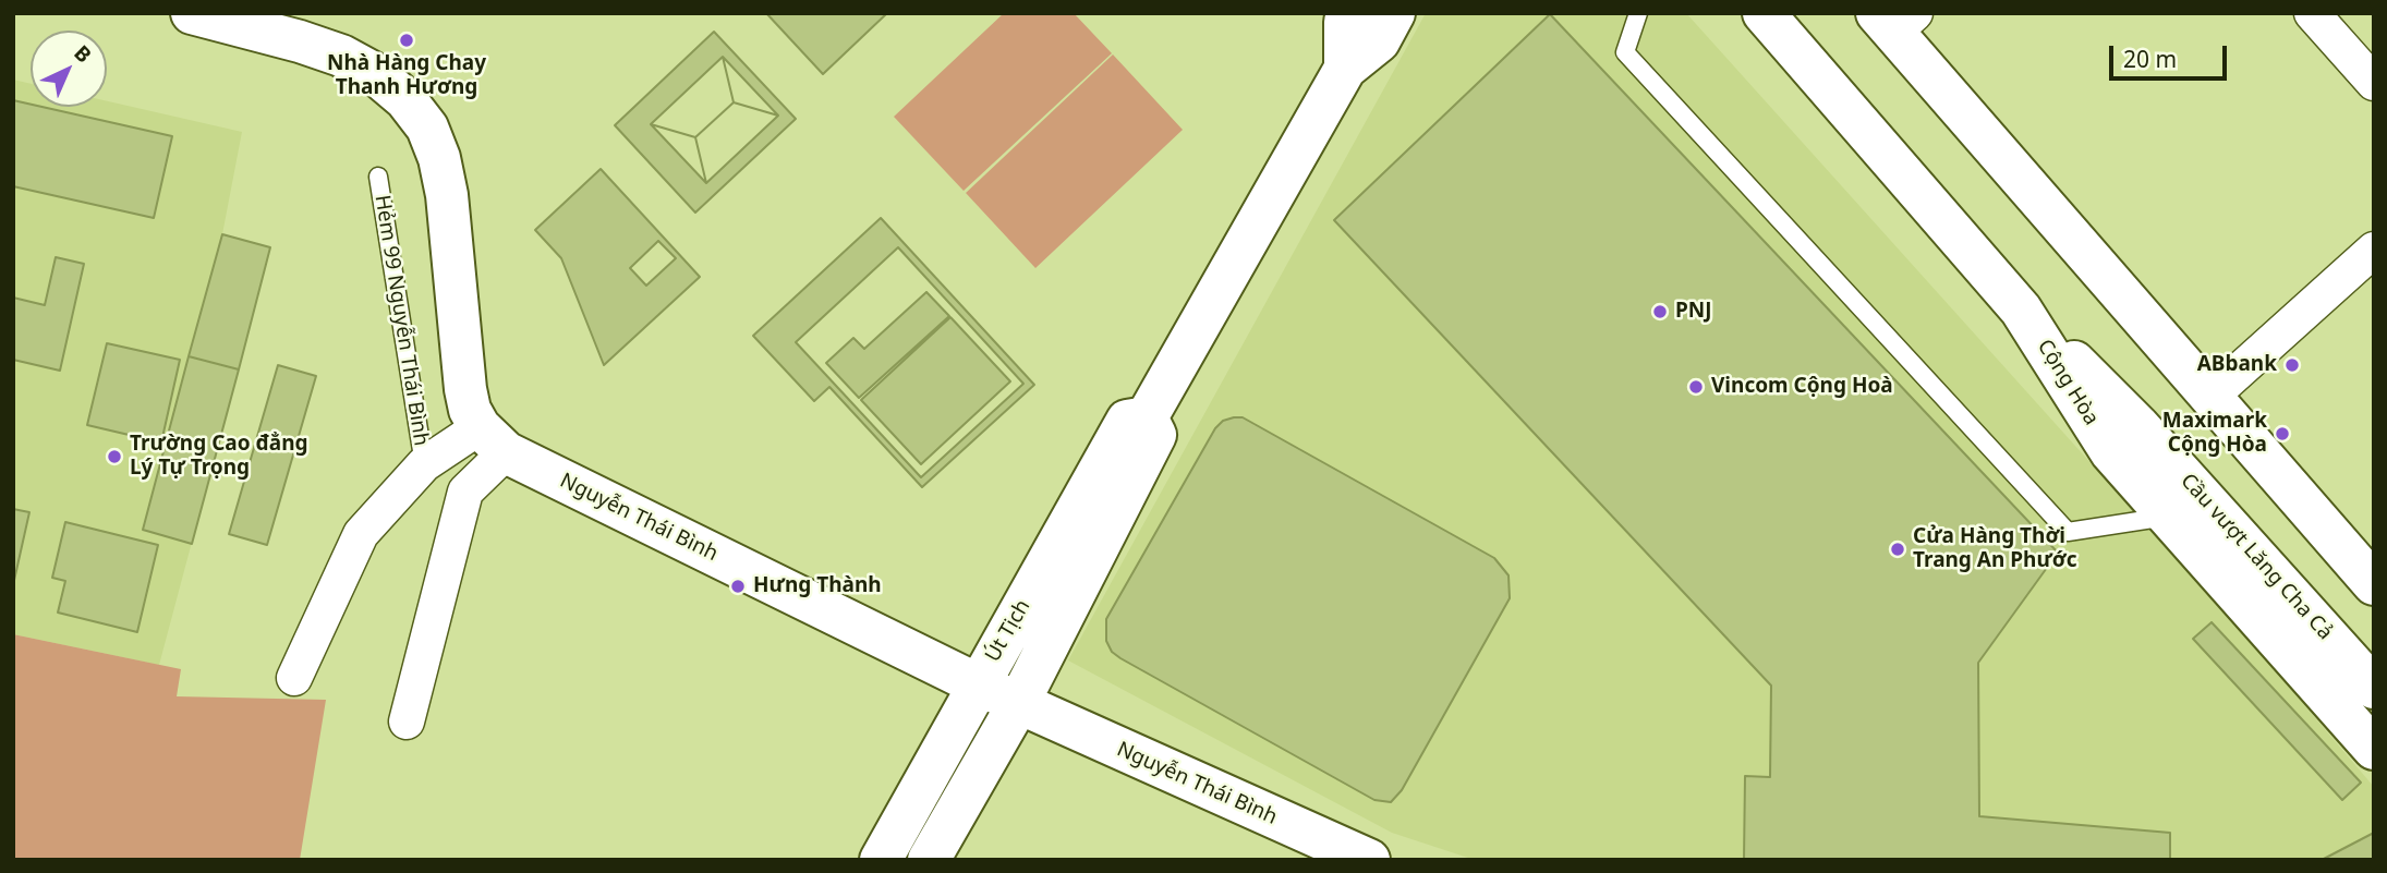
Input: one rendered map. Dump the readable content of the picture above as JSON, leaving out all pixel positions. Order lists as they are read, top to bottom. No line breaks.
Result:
{"streets":{"street":["Hẻm 99 Nguyễn Thái Bình","Cộng Hòa","Nguyễn Thái Bình","Cầu vượt Lăng Cha Cả","Út Tịch"]},"crossings":[["Hẻm 99 Nguyễn Thái Bình","Nguyễn Thái Bình"],["Cộng Hòa","Cầu vượt Lăng Cha Cả"],["Nguyễn Thái Bình","Út Tịch"]],"places":["Nhà Hàng Chay Thanh Hương","PNJ","ABbank","Vincom Cộng Hoà","Maximark Cộng Hòa","Trường Cao đẳng Lý Tự Trọng","Cửa Hàng Thời Trang An Phước","Hưng Thành"],"scale_bar":"20 m","north":"top right"}
